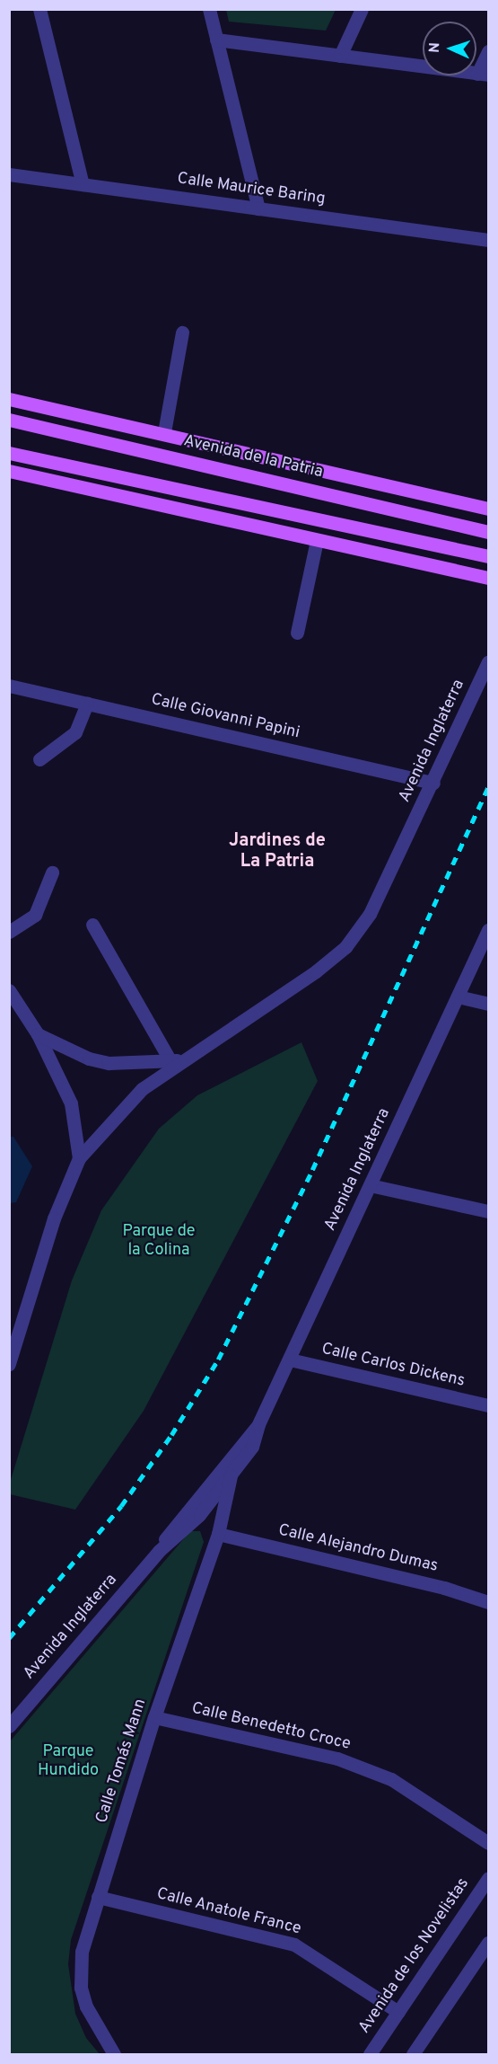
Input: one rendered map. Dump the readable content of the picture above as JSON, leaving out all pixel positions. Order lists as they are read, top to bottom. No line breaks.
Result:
{"streets":{"main road":["Avenida de la Patria"],"street":["Calle Maurice Baring","Calle Giovanni Papini","Avenida Inglaterra","Calle Carlos Dickens","Calle Alejandro Dumas","Calle Benedetto Croce","Calle Tomás Mann","Calle Anatole France","Avenida de los Novelistas"]},"crossings":[["Calle Giovanni Papini","Avenida Inglaterra"],["Avenida Inglaterra","Calle Carlos Dickens"],["Avenida Inglaterra","Calle Tomás Mann"],["Calle Alejandro Dumas","Calle Tomás Mann"],["Calle Benedetto Croce","Calle Tomás Mann"],["Calle Tomás Mann","Calle Anatole France"],["Calle Anatole France","Avenida de los Novelistas"]],"districts":["Jardines de La Patria"],"parks":["Parque de la Colina","Parque Hundido"],"north":"left"}
